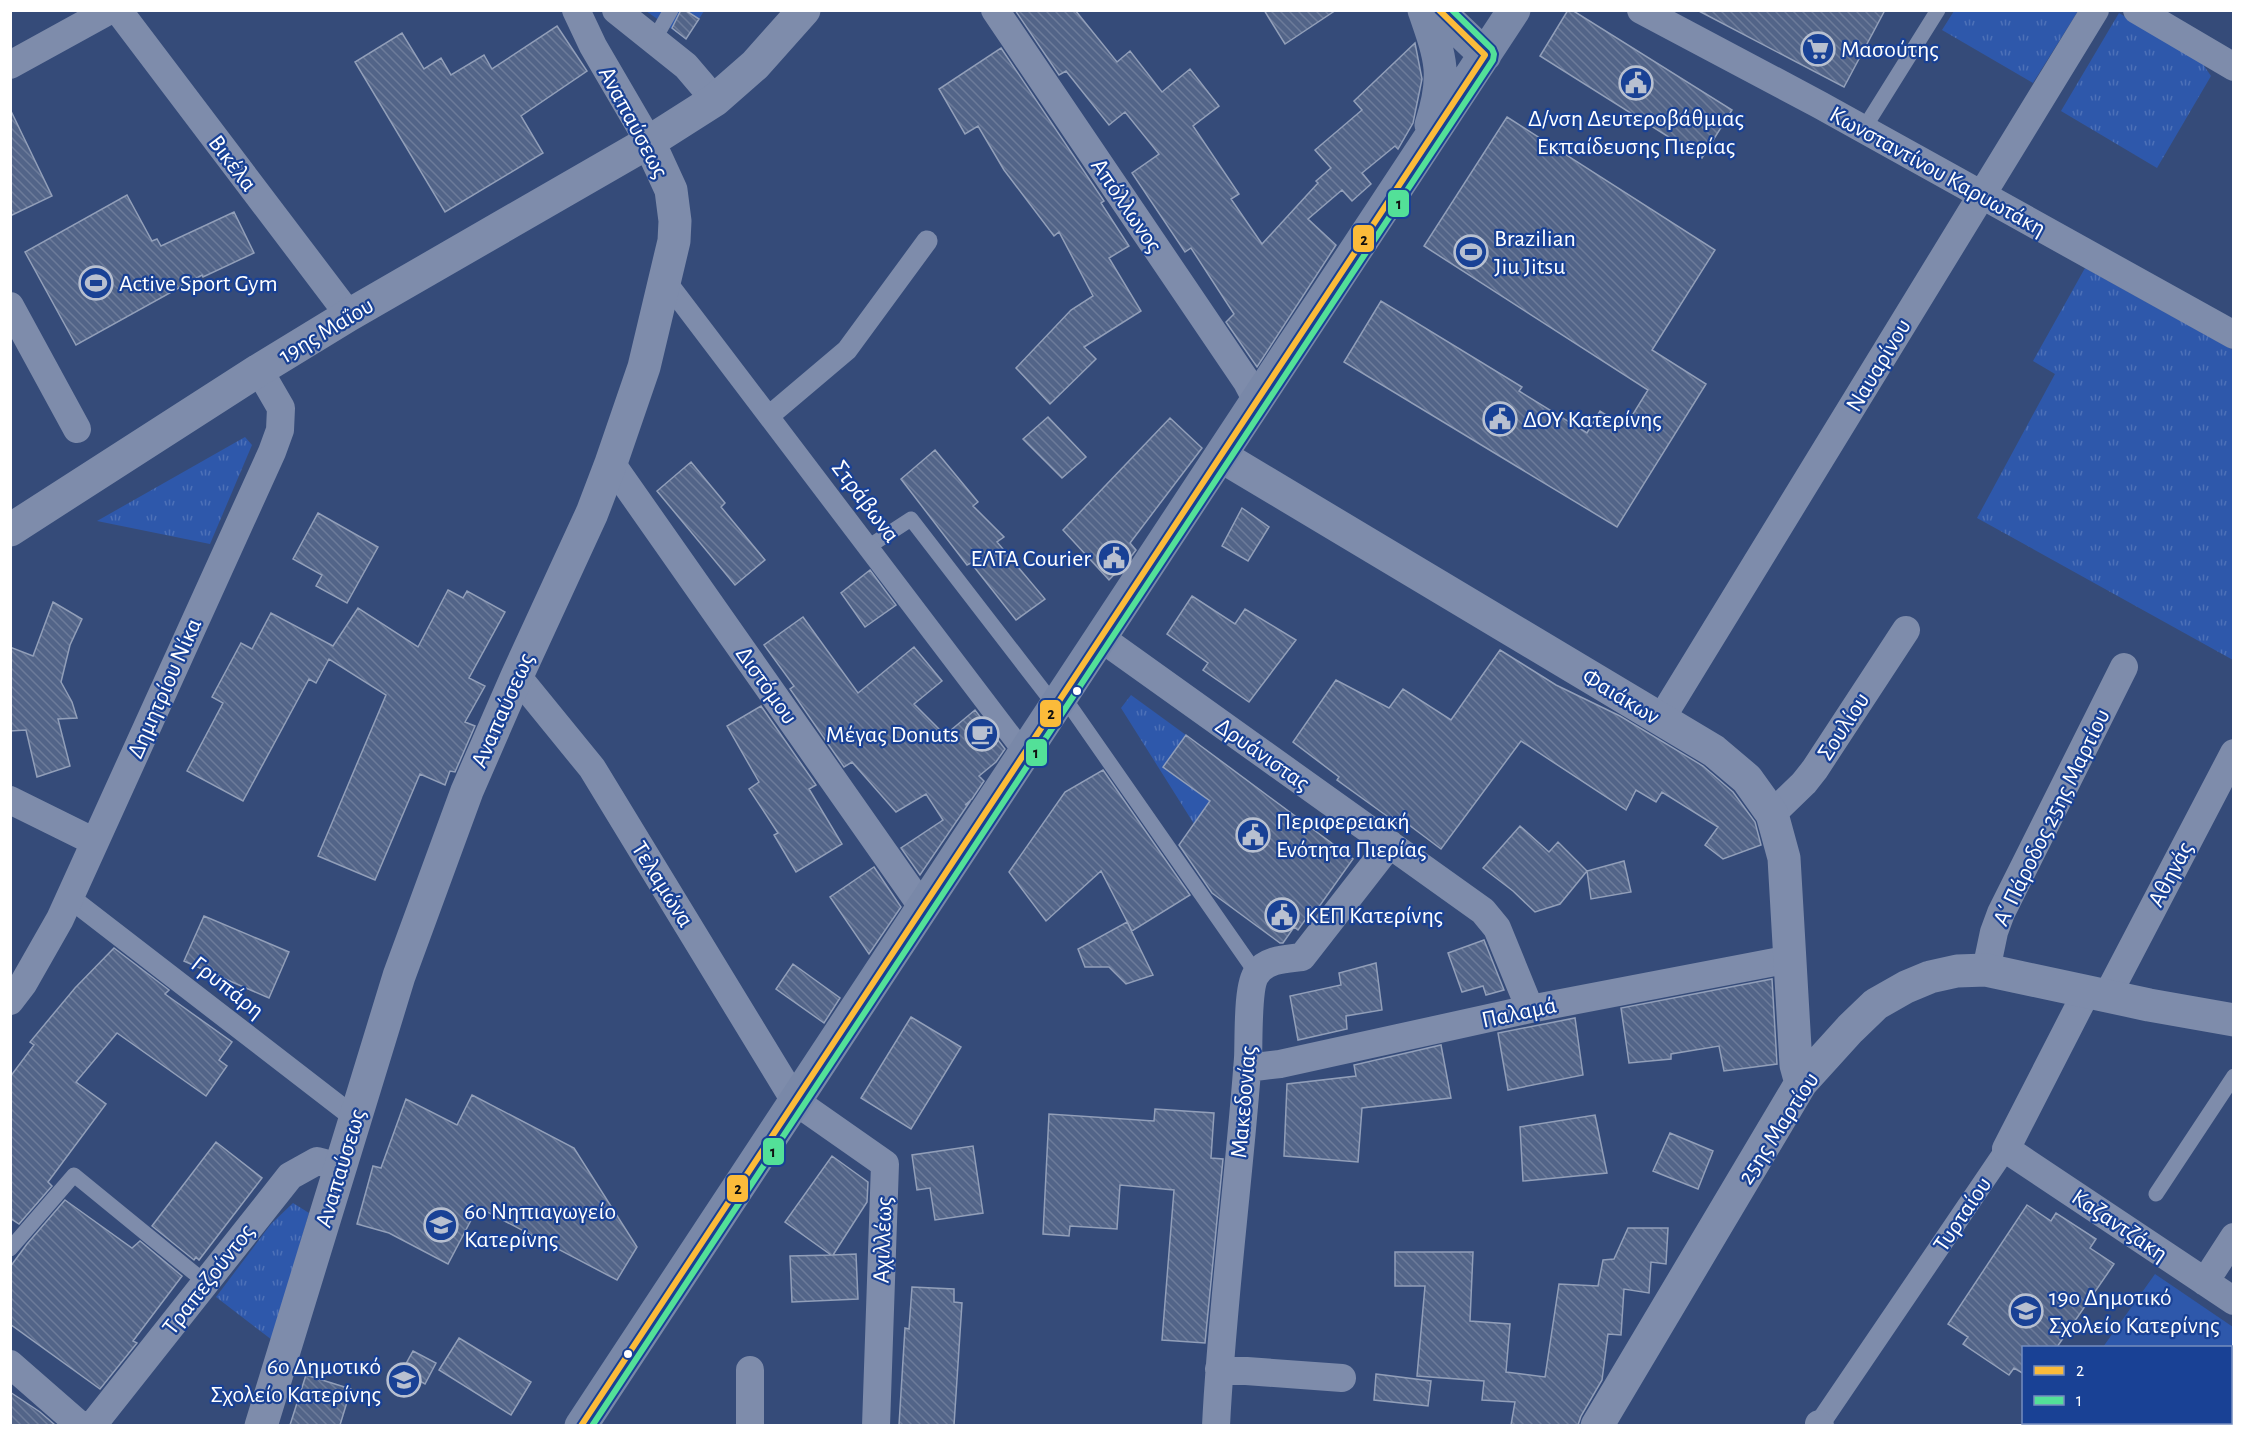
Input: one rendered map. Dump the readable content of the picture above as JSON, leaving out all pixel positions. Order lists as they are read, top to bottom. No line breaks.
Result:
{"streets":{"street":["Αναπαύσεως","Βικέλα","Κωνσταντίνου Καρυωτάκη","Απόλλωνος","19ης Μαΐου","Ναυαρίνου","Στράβωνα","Διστόμου","Δημητρίου Νίκα","Φαιάκων","Σουλίου","Δρυάνιστας","Α΄ Πάροδος 25ης Μαρτίου","Αθηνάς","Τελαμώνα","Γρυπάρη","Παλαμά","Μακεδονίας","25ης Μαρτίου","Τυρταίου","Καζαντζάκη","Αχιλλέως","Τραπεζούντος"]},"crossings":[["Αναπαύσεως","19ης Μαΐου"],["Αναπαύσεως","Στράβωνα"],["Αναπαύσεως","Διστόμου"],["Αναπαύσεως","Τελαμώνα"],["Αναπαύσεως","Γρυπάρη"],["Αναπαύσεως","Τραπεζούντος"],["Βικέλα","19ης Μαΐου"],["Κωνσταντίνου Καρυωτάκη","Ναυαρίνου"],["19ης Μαΐου","Δημητρίου Νίκα"],["Ναυαρίνου","Φαιάκων"],["Δημητρίου Νίκα","Γρυπάρη"],["Φαιάκων","Σουλίου"],["Φαιάκων","Παλαμά"],["Φαιάκων","25ης Μαρτίου"],["Δρυάνιστας","Παλαμά"],["Α΄ Πάροδος 25ης Μαρτίου","25ης Μαρτίου"],["Αθηνάς","25ης Μαρτίου"],["Αθηνάς","Τυρταίου"],["Τελαμώνα","Αχιλλέως"],["Παλαμά","Μακεδονίας"],["25ης Μαρτίου","Τυρταίου"],["Τυρταίου","Καζαντζάκη"]],"places":{"supermarket":["Μασούτης"],"public building":["Δ/νση Δευτεροβάθμιας Εκπαίδευσης Πιερίας","ΔΟΥ Κατερίνης","ΕΛΤΑ Courier","Περιφερειακή Ενότητα Πιερίας","ΚΕΠ Κατερίνης"],"sports":["Brazilian Jiu Jitsu","Active Sport Gym"],"cafe":["Μέγας Donuts"],"school or university":["6ο Νηπιαγωγείο Κατερίνης","19ο Δημοτικό Σχολείο Κατερίνης","6ο Δημοτικό Σχολείο Κατερίνης"]},"lines":["transit line 2","transit line 1"],"legend":["2","1"]}
